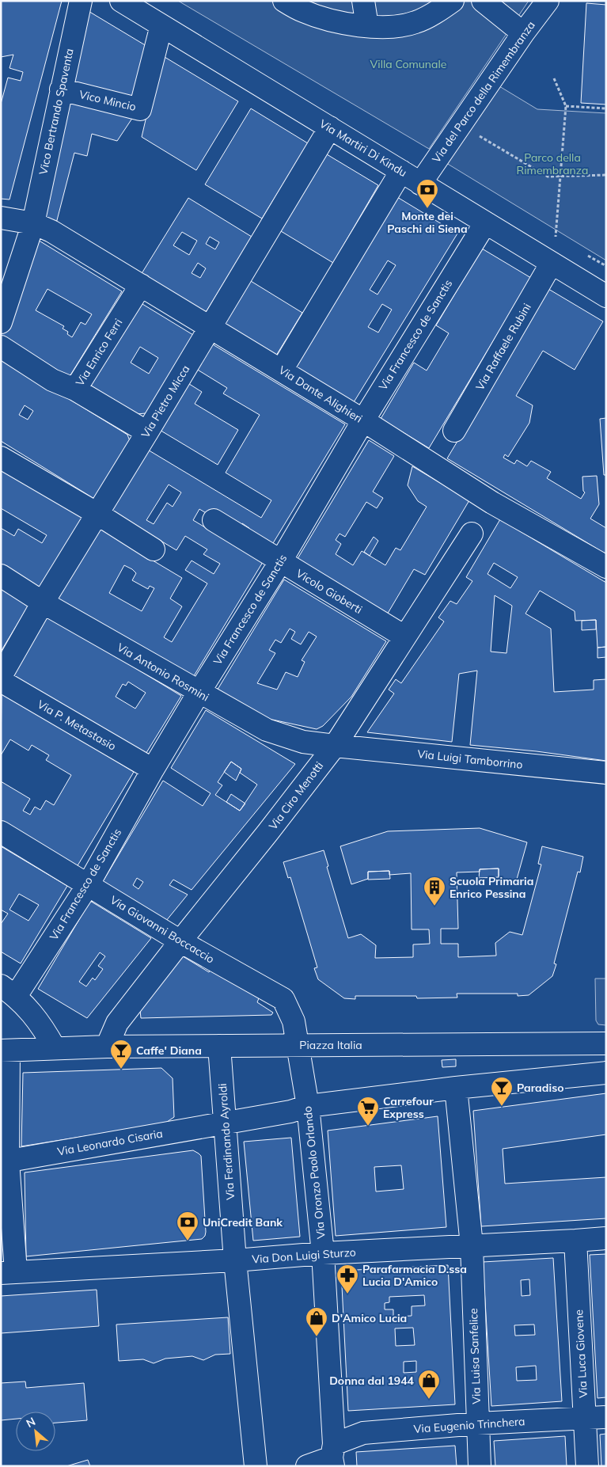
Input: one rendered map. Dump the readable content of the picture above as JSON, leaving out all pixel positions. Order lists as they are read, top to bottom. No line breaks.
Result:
{"streets":{"street":["Via del Parco della Rimembranza","Vico Mincio","Vico Bertrando Spaventa","Via Martiri Di Kindu","Via Francesco de Sanctis","Via Raffaele Rubini","Via Enrico Ferri","Via Dante Alighieri","Via Pietro Micca","Vicolo Gioberti","Via Antonio Rosmini","Via P. Metastasio","Via Luigi Tamborrino","Via Ciro Menotti","Via Giovanni Boccaccio","Piazza Italia","Via Ferdinando Ayroldi","Via Leonardo Cisaria","Via Oronzo Paolo Orlando","Via Don Luigi Sturzo","Via Luca Giovene","Via Luisa Sanfelice","Via Eugenio Trinchera"]},"crossings":[["Via del Parco della Rimembranza","Via Martiri Di Kindu"],["Vico Mincio","Vico Bertrando Spaventa"],["Vico Mincio","Via Martiri Di Kindu"],["Vico Bertrando Spaventa","Via Dante Alighieri"],["Via Martiri Di Kindu","Via Francesco de Sanctis"],["Via Martiri Di Kindu","Via Raffaele Rubini"],["Via Martiri Di Kindu","Via Pietro Micca"],["Via Francesco de Sanctis","Via Dante Alighieri"],["Via Francesco de Sanctis","Vicolo Gioberti"],["Via Francesco de Sanctis","Via Antonio Rosmini"],["Via Francesco de Sanctis","Via P. Metastasio"],["Via Francesco de Sanctis","Via Giovanni Boccaccio"],["Via Enrico Ferri","Via Dante Alighieri"],["Via Enrico Ferri","Via Pietro Micca"],["Via Dante Alighieri","Via Pietro Micca"],["Via Pietro Micca","Via Antonio Rosmini"],["Vicolo Gioberti","Via Ciro Menotti"],["Via Antonio Rosmini","Via Luigi Tamborrino"],["Via Antonio Rosmini","Via Ciro Menotti"],["Via Luigi Tamborrino","Via Ciro Menotti"],["Via Ciro Menotti","Via Giovanni Boccaccio"],["Via Ciro Menotti","Piazza Italia"],["Via Giovanni Boccaccio","Piazza Italia"],["Via Giovanni Boccaccio","Via Oronzo Paolo Orlando"],["Piazza Italia","Via Ferdinando Ayroldi"],["Piazza Italia","Via Oronzo Paolo Orlando"],["Via Ferdinando Ayroldi","Via Leonardo Cisaria"],["Via Ferdinando Ayroldi","Via Don Luigi Sturzo"],["Via Oronzo Paolo Orlando","Via Don Luigi Sturzo"],["Via Oronzo Paolo Orlando","Via Eugenio Trinchera"],["Via Don Luigi Sturzo","Via Luca Giovene"],["Via Don Luigi Sturzo","Via Luisa Sanfelice"],["Via Luca Giovene","Via Eugenio Trinchera"],["Via Luisa Sanfelice","Via Eugenio Trinchera"]],"parks":["Villa Comunale","Parco della Rimembranza"],"places":{"bank":["Monte dei Paschi di Siena","UniCredit Bank"],"building":["Scuola Primaria Enrico Pessina"],"bar":["Caffe' Diana","Paradiso"],"supermarket":["Carrefour Express"],"pharmacy":["Parafarmacia D.ssa Lucia D'Amico"],"shop":["D'Amico Lucia","Donna dal 1944"]},"north":"top left"}
